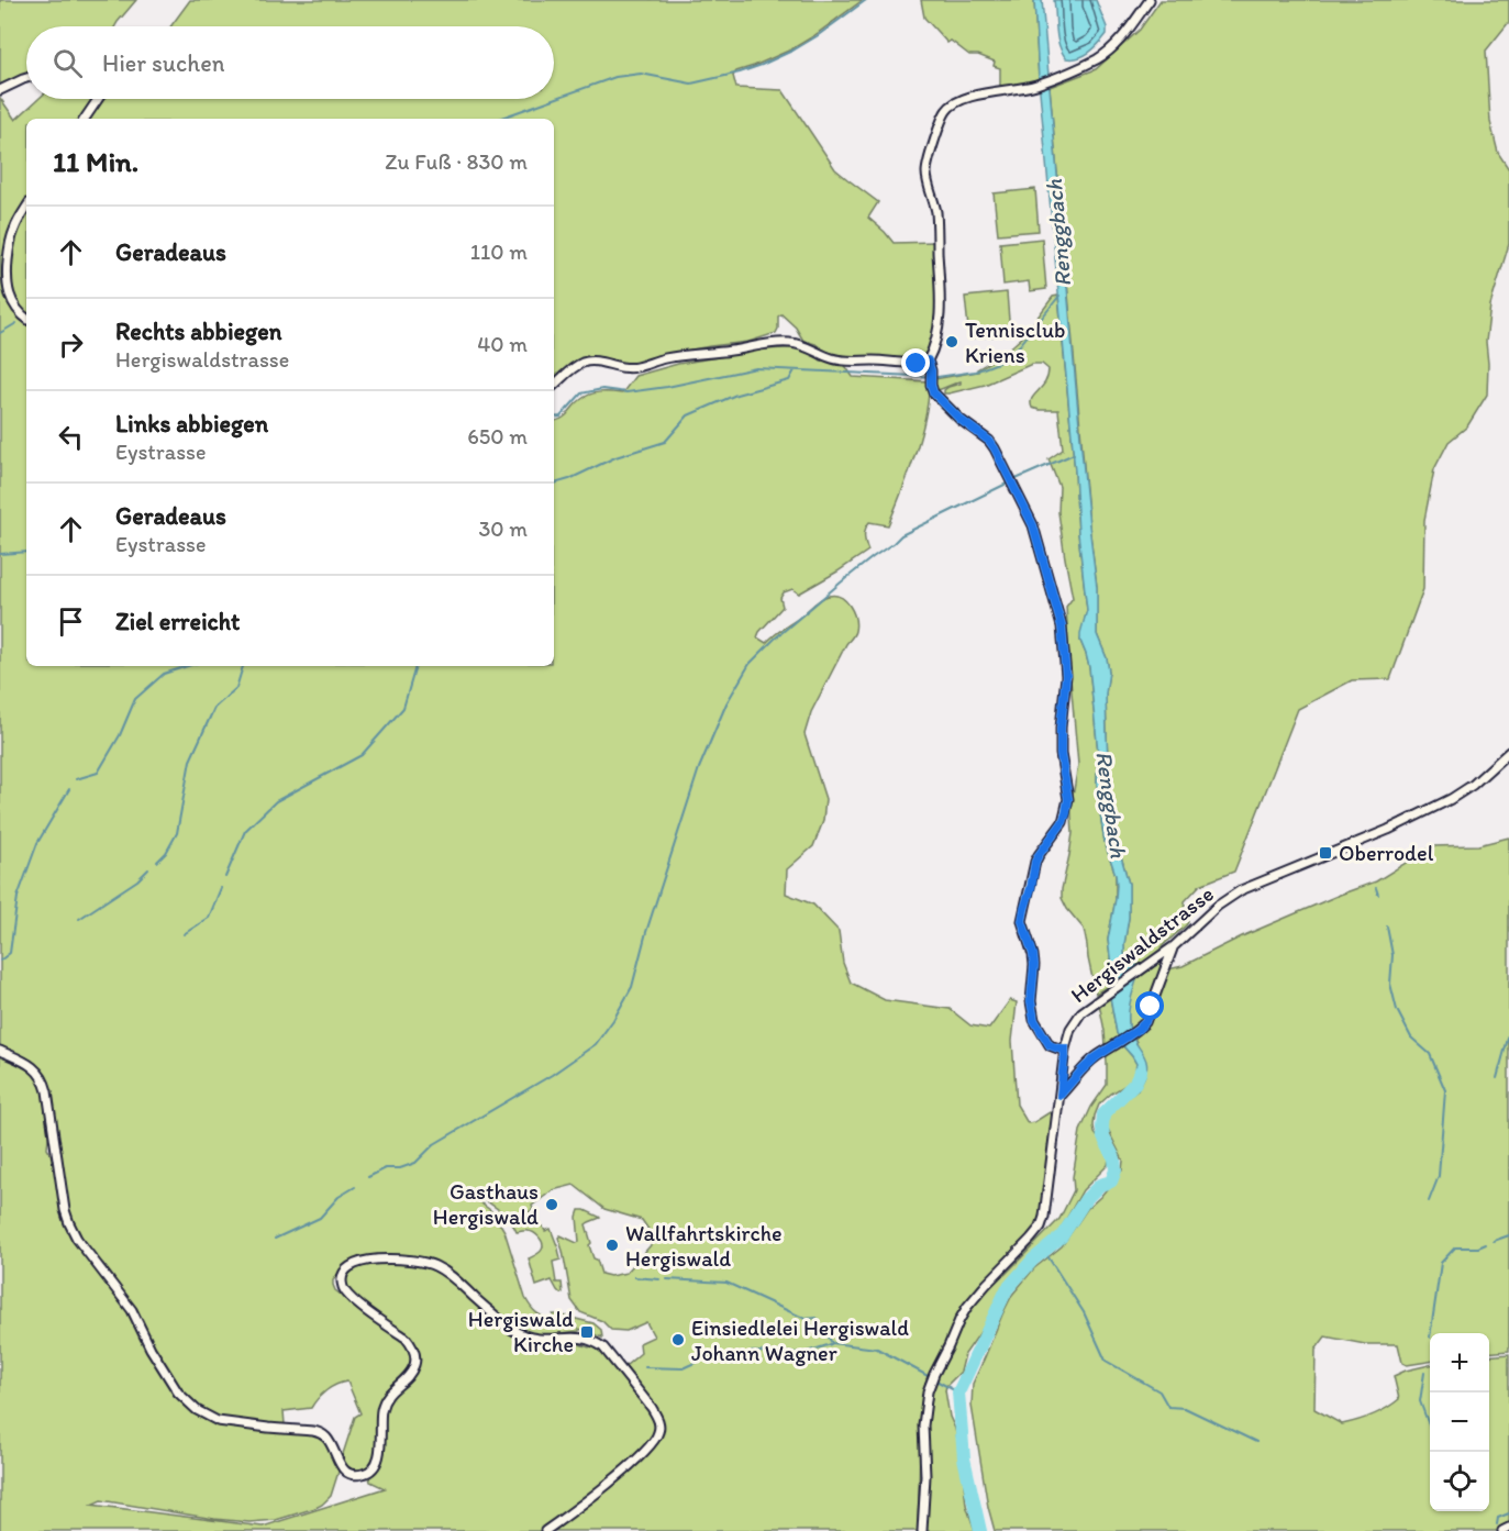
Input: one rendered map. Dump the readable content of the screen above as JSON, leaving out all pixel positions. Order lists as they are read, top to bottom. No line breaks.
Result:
{"streets":{"street":["Hergiswaldstrasse"]},"water":["Renggbach"],"places":{"other":["Tennisclub Kriens","Gasthaus Hergiswald","Wallfahrtskirche Hergiswald","Einsiedlelei Hergiswald Johann Wagner"],"transit":["Oberrodel","Hergiswald Kirche"]},"page":{"search":"Hier suchen","heading":["11 Min.","Zu Fuß · 830 m"],"list":[["Geradeaus","110 m"],["Rechts abbiegen","Hergiswaldstrasse","40 m"],["Links abbiegen","Eystrasse","650 m"],["Geradeaus","Eystrasse","30 m"],"Ziel erreicht"],"map_buttons":["+","−"]}}
